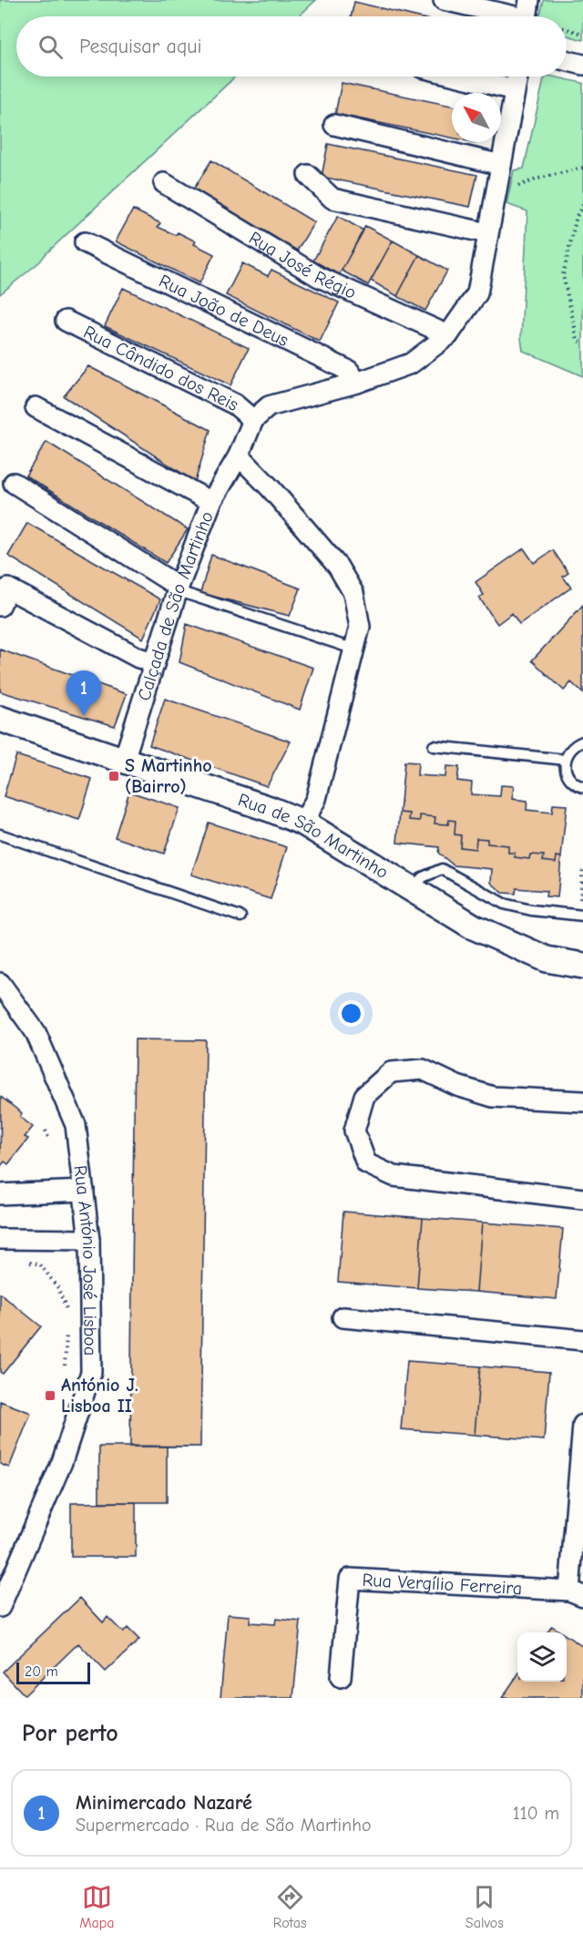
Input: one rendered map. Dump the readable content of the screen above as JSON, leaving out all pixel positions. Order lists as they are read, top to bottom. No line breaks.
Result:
{"streets":{"street":["Rua José Régio","Rua João de Deus","Rua Cândido dos Reis","Calçada de São Martinho","Rua de São Martinho","Rua António José Lisboa","Rua Vergílio Ferreira"]},"crossings":[["Rua Cândido dos Reis","Calçada de São Martinho"],["Calçada de São Martinho","Rua de São Martinho"]],"places":{"transit":["S Martinho (Bairro)","António J. Lisboa II"]},"scale_bar":"20 m","north":"top left","page":{"search":"Pesquisar aqui","pins":"1","scale":"20 m","heading":"Por perto","list":[{"mark":"1","name":"Minimercado Nazaré","note":"Supermercado · Rua de São Martinho","value":"110 m"}],"nav":["Mapa","Rotas","Salvos"]}}
